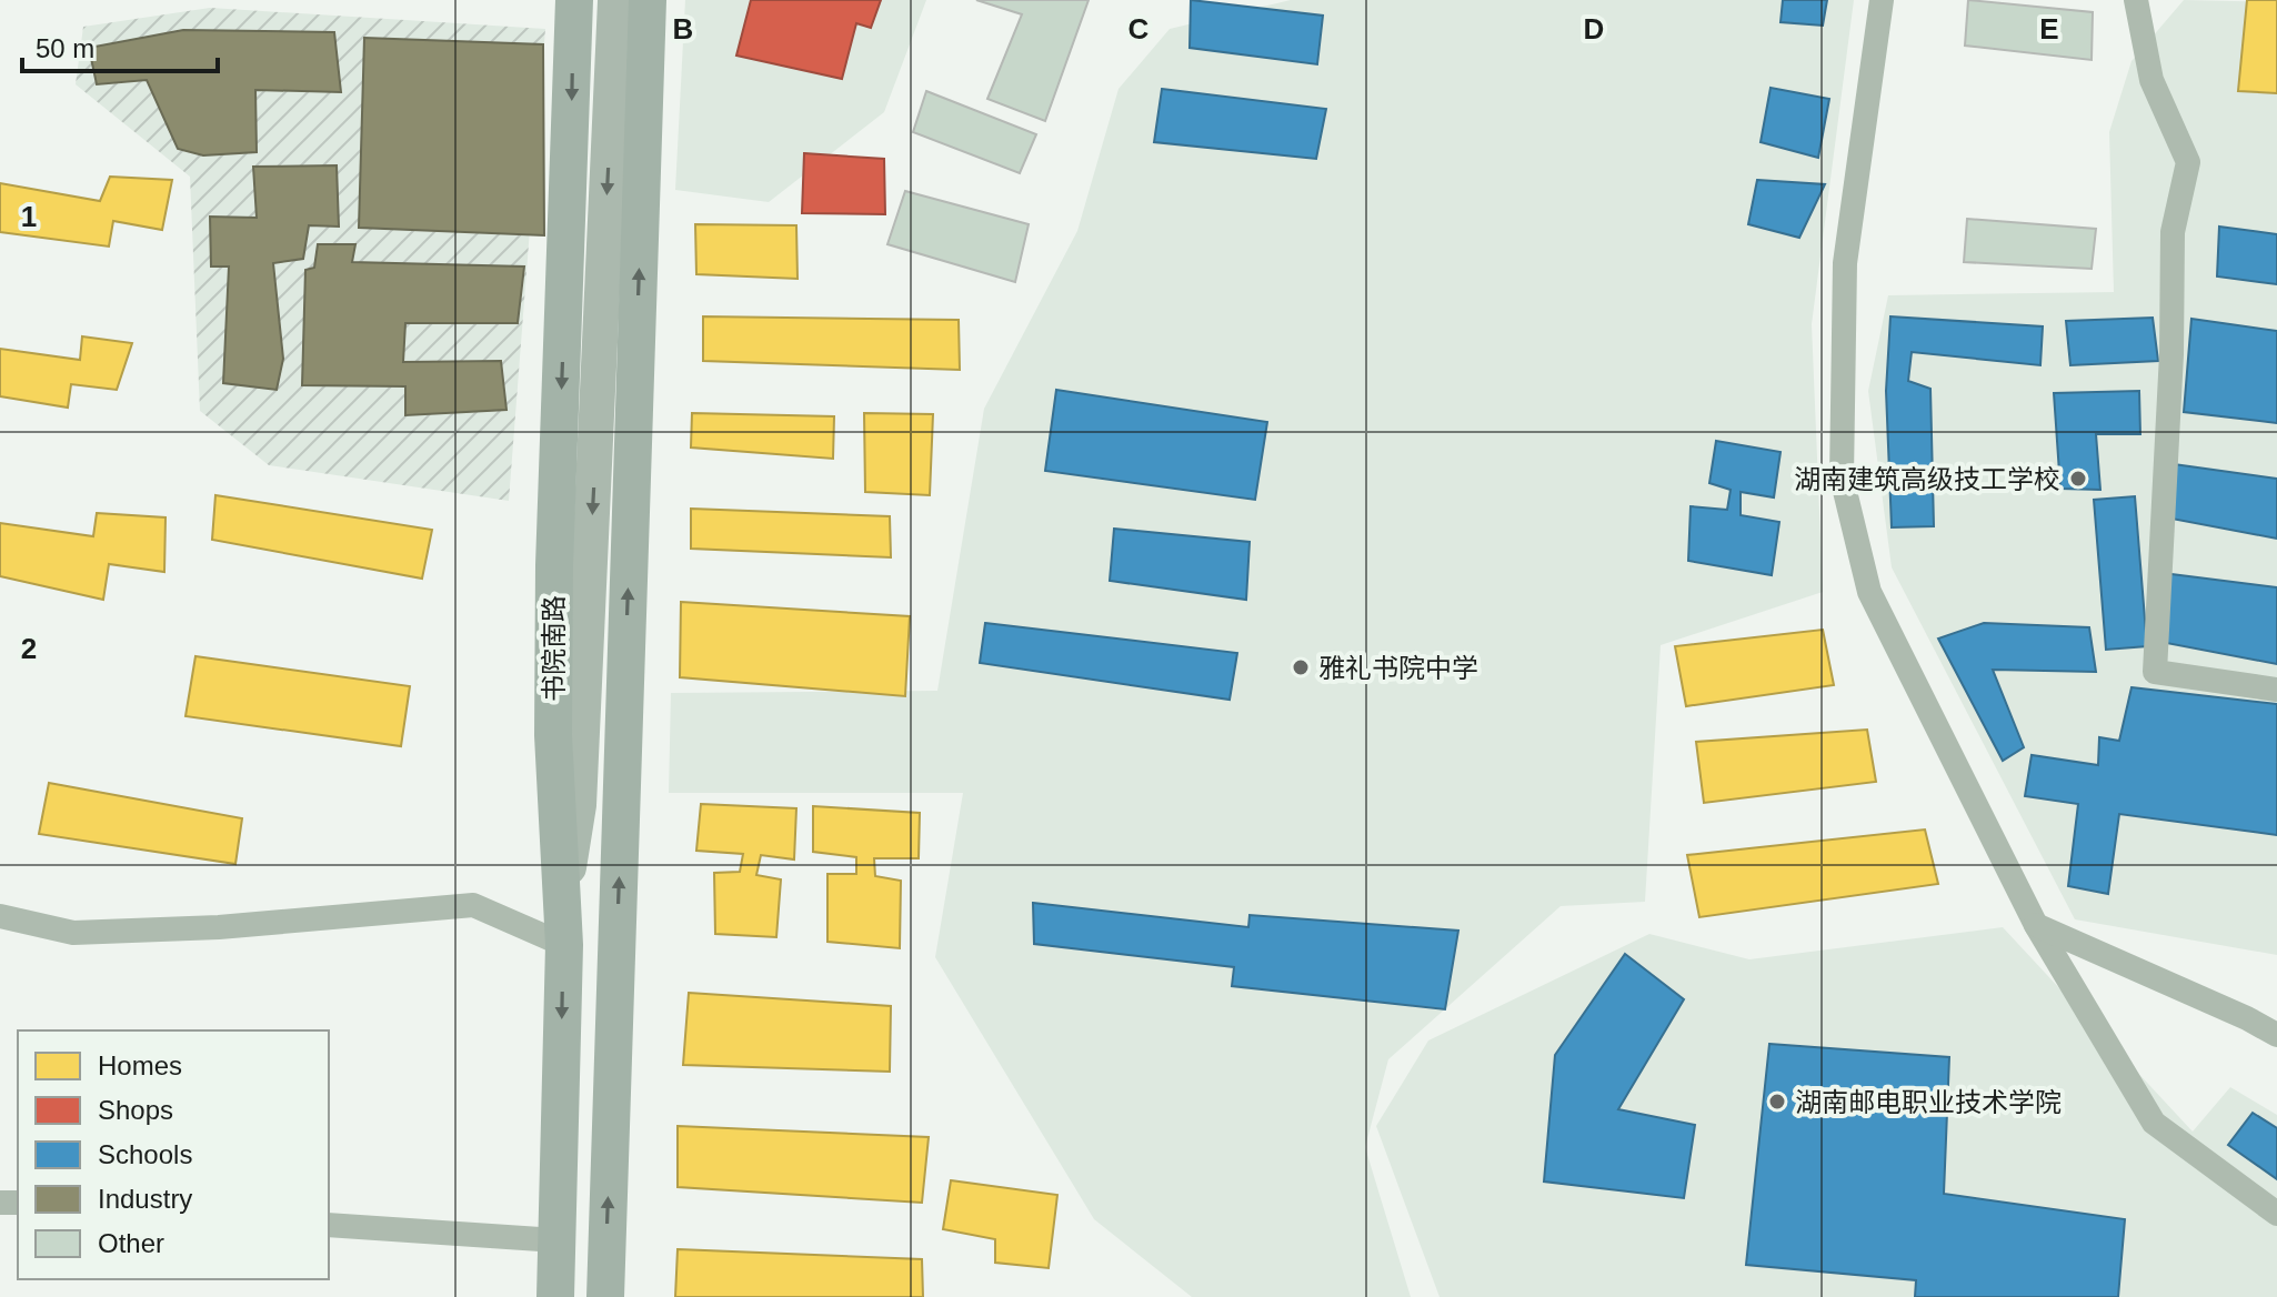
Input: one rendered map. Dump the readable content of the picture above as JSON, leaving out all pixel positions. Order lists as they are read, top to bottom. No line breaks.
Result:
{"streets":{"main road":["书院南路"]},"places":["湖南建筑高级技工学校","雅礼书院中学","湖南邮电职业技术学院"],"legend":["Homes","Shops","Schools","Industry","Other"],"scale_bar":"50 m","grid":{"columns":["B","C","D","E"],"rows":["1","2"]}}
